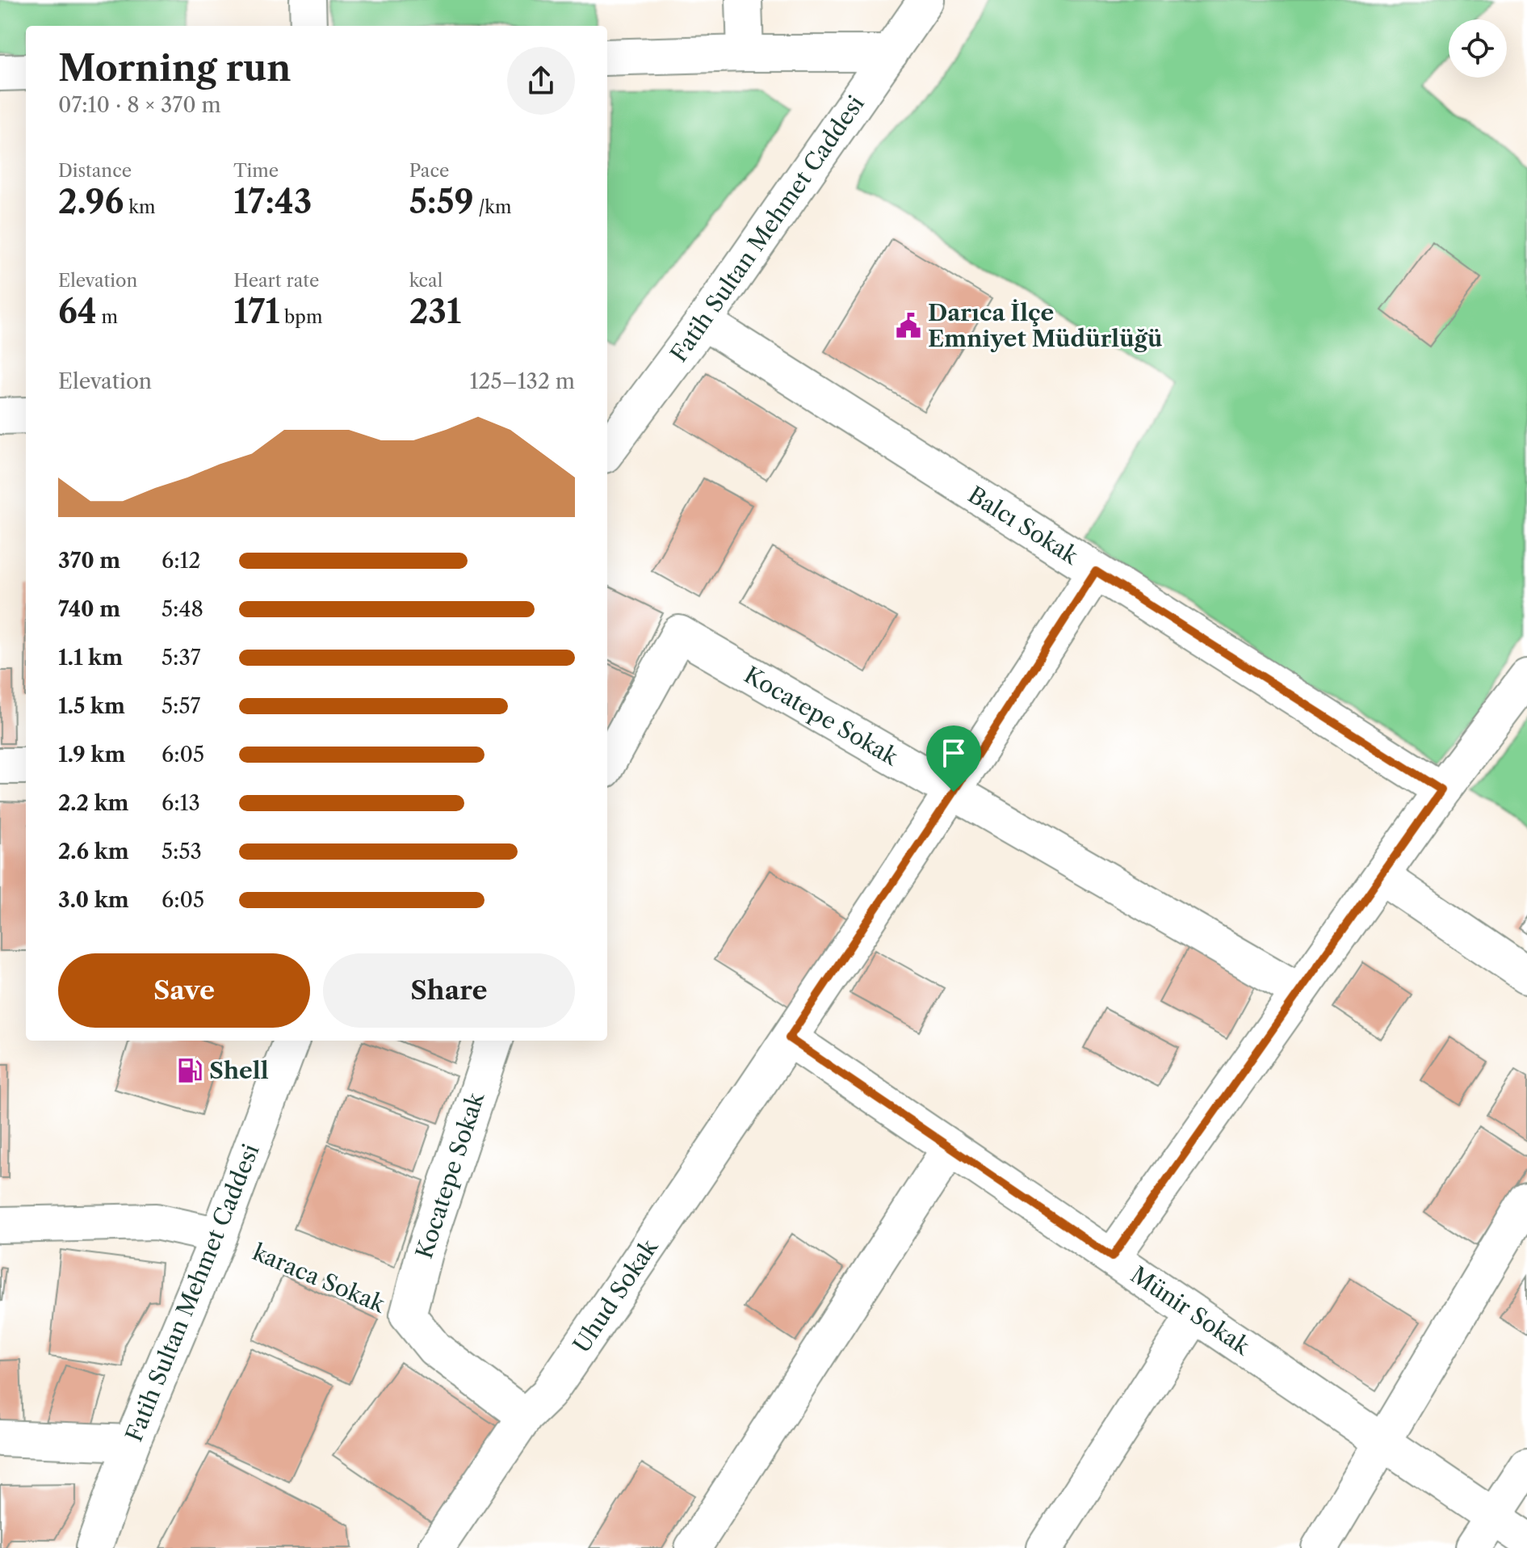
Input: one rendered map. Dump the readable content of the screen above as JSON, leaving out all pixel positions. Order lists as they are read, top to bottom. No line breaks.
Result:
{"streets":{"street":["Fatih Sultan Mehmet Caddesi","Balcı Sokak","Kocatepe Sokak","karaca Sokak","Uhud Sokak","Münir Sokak"]},"crossings":[["Fatih Sultan Mehmet Caddesi","Balcı Sokak"],["Fatih Sultan Mehmet Caddesi","karaca Sokak"],["Kocatepe Sokak","karaca Sokak"],["karaca Sokak","Uhud Sokak"],["Uhud Sokak","Münir Sokak"]],"places":{"public building":["Darıca İlçe Emniyet Müdürlüğü"],"fuel station":["Shell"]},"page":{"heading":["Morning run","07:10 · 8 × 370 m"],"stats":[["Distance","2.96 km"],["Time","17:43"],["Pace","5:59 /km"],["Elevation","64 m"],["Heart rate","171 bpm"],["kcal","231"]],"chart":["Elevation","125–132 m"],"list":[{"name":"370 m","note":"6:12"},{"name":"740 m","note":"5:48"},{"name":"1.1 km","note":"5:37"},{"name":"1.5 km","note":"5:57"},{"name":"1.9 km","note":"6:05"},{"name":"2.2 km","note":"6:13"},{"name":"2.6 km","note":"5:53"},{"name":"3.0 km","note":"6:05"}],"buttons":["Save","Share"]}}
